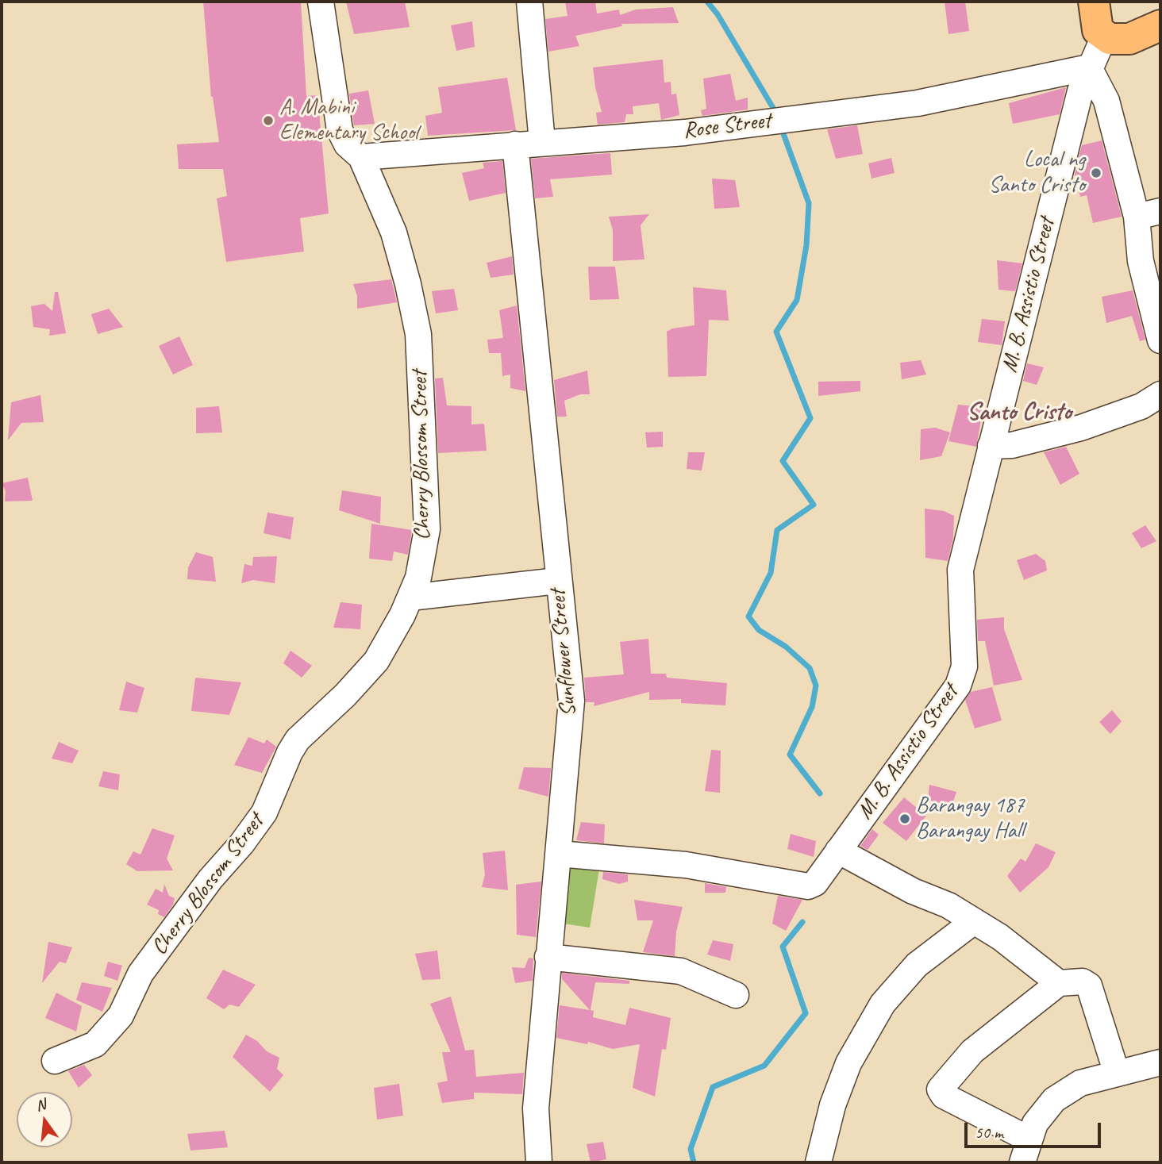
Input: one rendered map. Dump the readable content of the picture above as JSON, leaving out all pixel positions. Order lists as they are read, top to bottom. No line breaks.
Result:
{"streets":{"street":["Rose Street","M. B. Assistio Street","Cherry Blossom Street","Sunflower Street"]},"crossings":[["Rose Street","M. B. Assistio Street"],["Rose Street","Cherry Blossom Street"],["Rose Street","Sunflower Street"],["M. B. Assistio Street","Sunflower Street"]],"districts":["Santo Cristo"],"places":["A. Mabini Elementary School","Local ng Santo Cristo","Barangay 187 Barangay Hall"],"scale_bar":"50 m","north":"top"}
